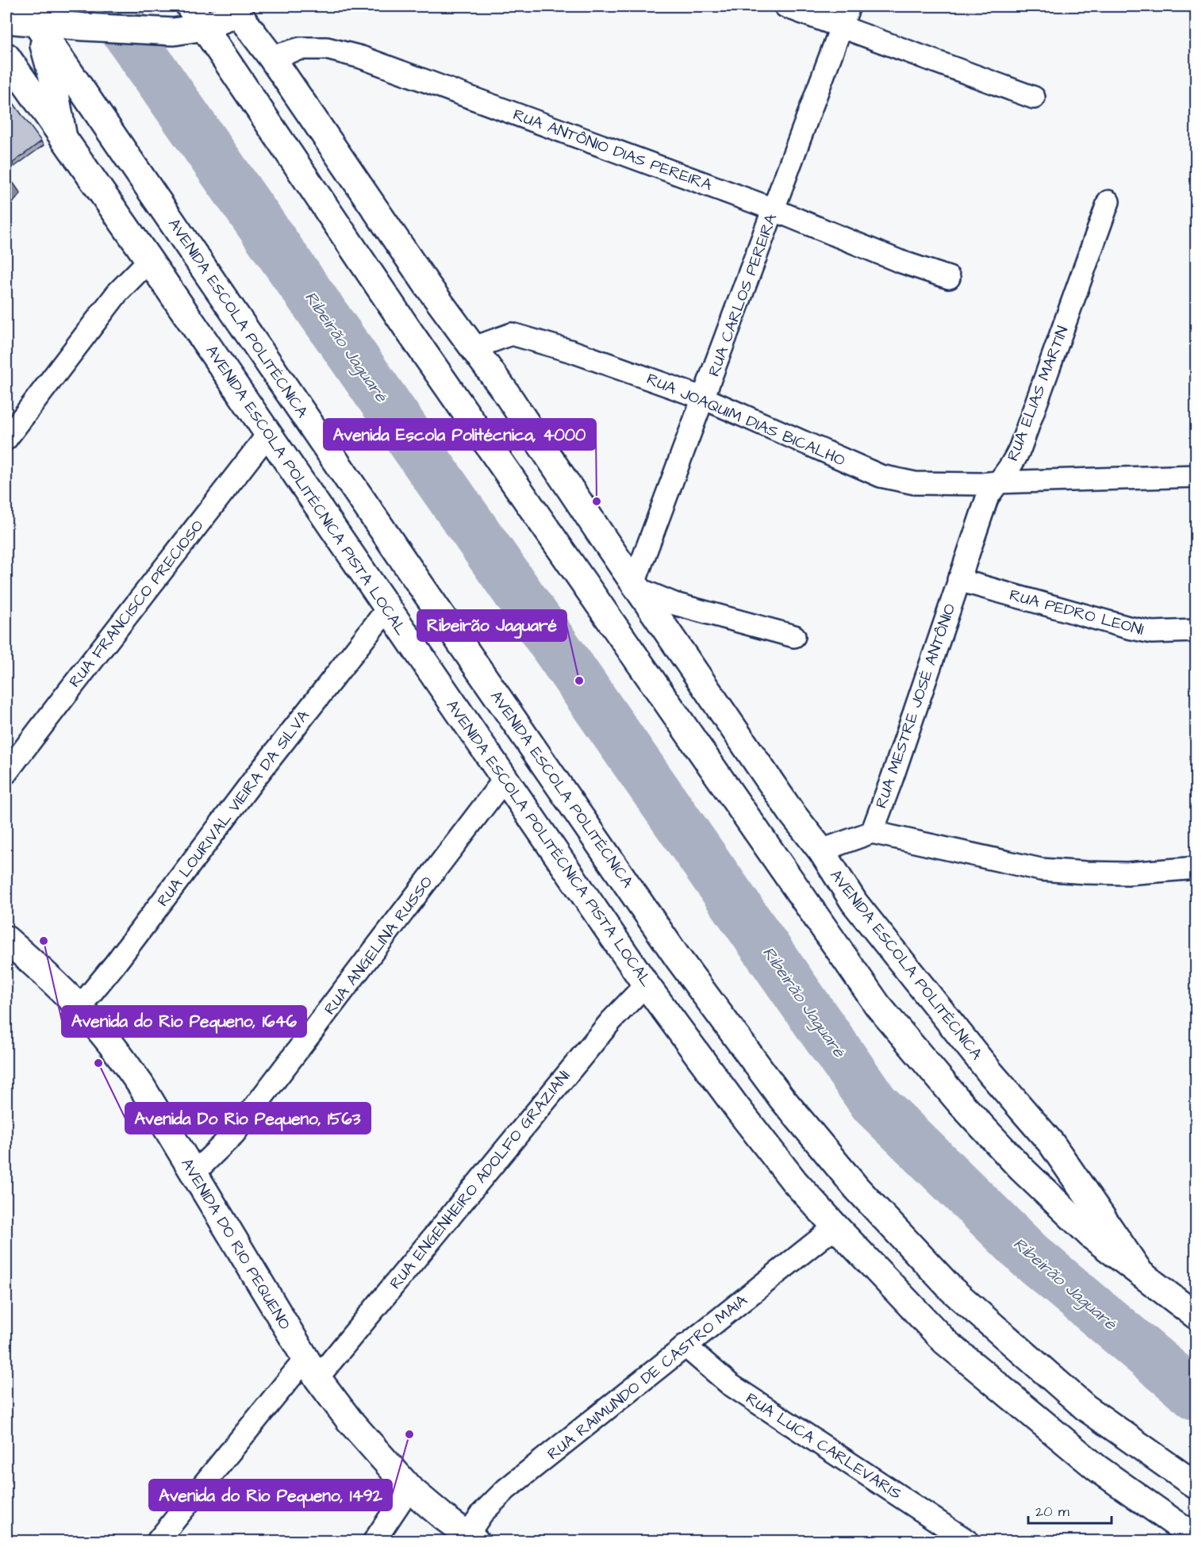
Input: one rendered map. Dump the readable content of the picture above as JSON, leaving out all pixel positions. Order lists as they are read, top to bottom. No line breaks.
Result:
{"streets":{"main road":["AVENIDA ESCOLA POLITÉCNICA","AVENIDA ESCOLA POLITÉCNICA PISTA LOCAL","AVENIDA DO RIO PEQUENO"],"street":["RUA ANTÔNIO DIAS PEREIRA","RUA CARLOS PEREIRA","RUA ELIAS MARTIN","RUA JOAQUIM DIAS BICALHO","RUA FRANCISCO PRECIOSO","RUA PEDRO LEONI","RUA MESTRE JOSÉ ANTÔNIO","RUA LOURIVAL VIEIRA DA SILVA","RUA ANGELINA RUSSO","RUA ENGENHEIRO ADOLFO GRAZIANI","RUA RAIMUNDO DE CASTRO MAIA","RUA LUCA CARLEVARIS"]},"crossings":[["RUA ANTÔNIO DIAS PEREIRA","RUA CARLOS PEREIRA"],["RUA ANTÔNIO DIAS PEREIRA","AVENIDA ESCOLA POLITÉCNICA"],["RUA CARLOS PEREIRA","AVENIDA ESCOLA POLITÉCNICA"],["RUA CARLOS PEREIRA","RUA JOAQUIM DIAS BICALHO"],["AVENIDA ESCOLA POLITÉCNICA","RUA JOAQUIM DIAS BICALHO"],["RUA ELIAS MARTIN","RUA JOAQUIM DIAS BICALHO"],["RUA ELIAS MARTIN","RUA PEDRO LEONI"],["RUA ELIAS MARTIN","RUA MESTRE JOSÉ ANTÔNIO"],["AVENIDA ESCOLA POLITÉCNICA PISTA LOCAL","RUA FRANCISCO PRECIOSO"],["AVENIDA ESCOLA POLITÉCNICA PISTA LOCAL","RUA LOURIVAL VIEIRA DA SILVA"],["AVENIDA ESCOLA POLITÉCNICA PISTA LOCAL","RUA ANGELINA RUSSO"],["AVENIDA ESCOLA POLITÉCNICA PISTA LOCAL","RUA ENGENHEIRO ADOLFO GRAZIANI"],["AVENIDA ESCOLA POLITÉCNICA PISTA LOCAL","RUA RAIMUNDO DE CASTRO MAIA"],["RUA PEDRO LEONI","RUA MESTRE JOSÉ ANTÔNIO"],["RUA LOURIVAL VIEIRA DA SILVA","AVENIDA DO RIO PEQUENO"],["RUA ANGELINA RUSSO","AVENIDA DO RIO PEQUENO"],["RUA ENGENHEIRO ADOLFO GRAZIANI","AVENIDA DO RIO PEQUENO"],["AVENIDA DO RIO PEQUENO","RUA RAIMUNDO DE CASTRO MAIA"],["RUA RAIMUNDO DE CASTRO MAIA","RUA LUCA CARLEVARIS"]],"water":["Ribeirão Jaguaré"],"places":["Avenida Escola Politécnica, 4000","Ribeirão Jaguaré","Avenida do Rio Pequeno, 1646","Avenida Do Rio Pequeno, 1563","Avenida do Rio Pequeno, 1492"],"scale_bar":"20 m"}
